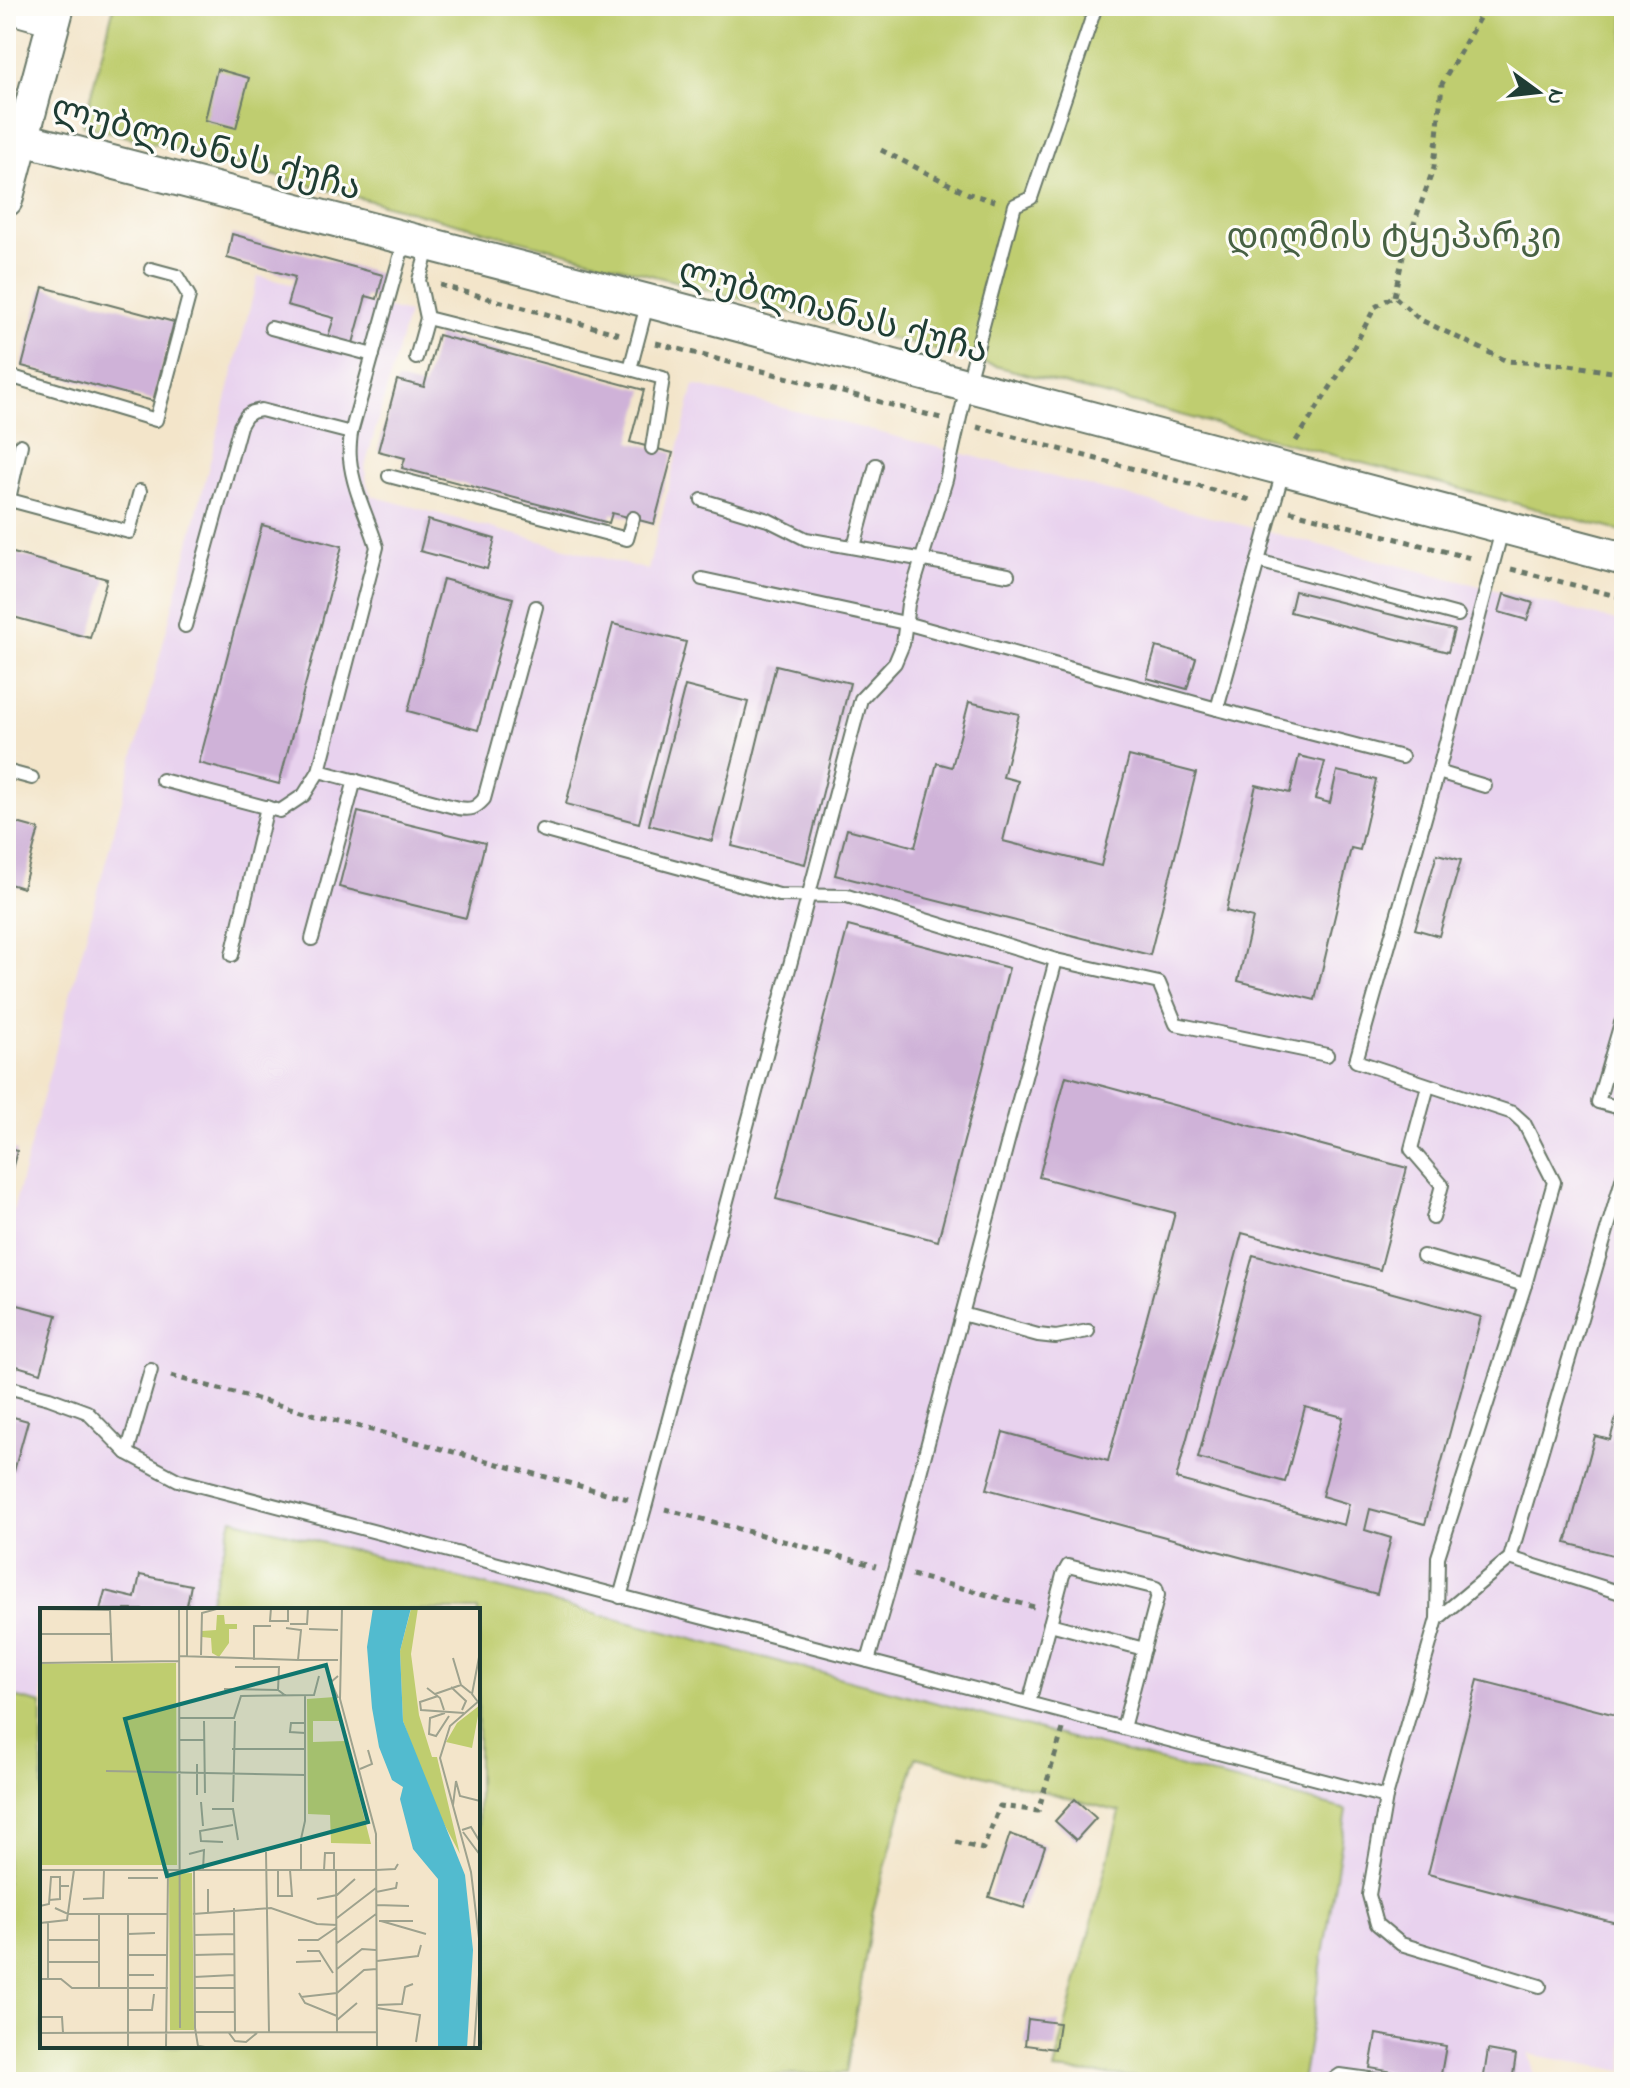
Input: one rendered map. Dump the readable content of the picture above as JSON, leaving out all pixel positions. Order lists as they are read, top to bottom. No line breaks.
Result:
{"streets":{"street":["ლუბლიანას ქუჩა"]},"parks":["დიღმის ტყეპარკი"],"north":"right"}
